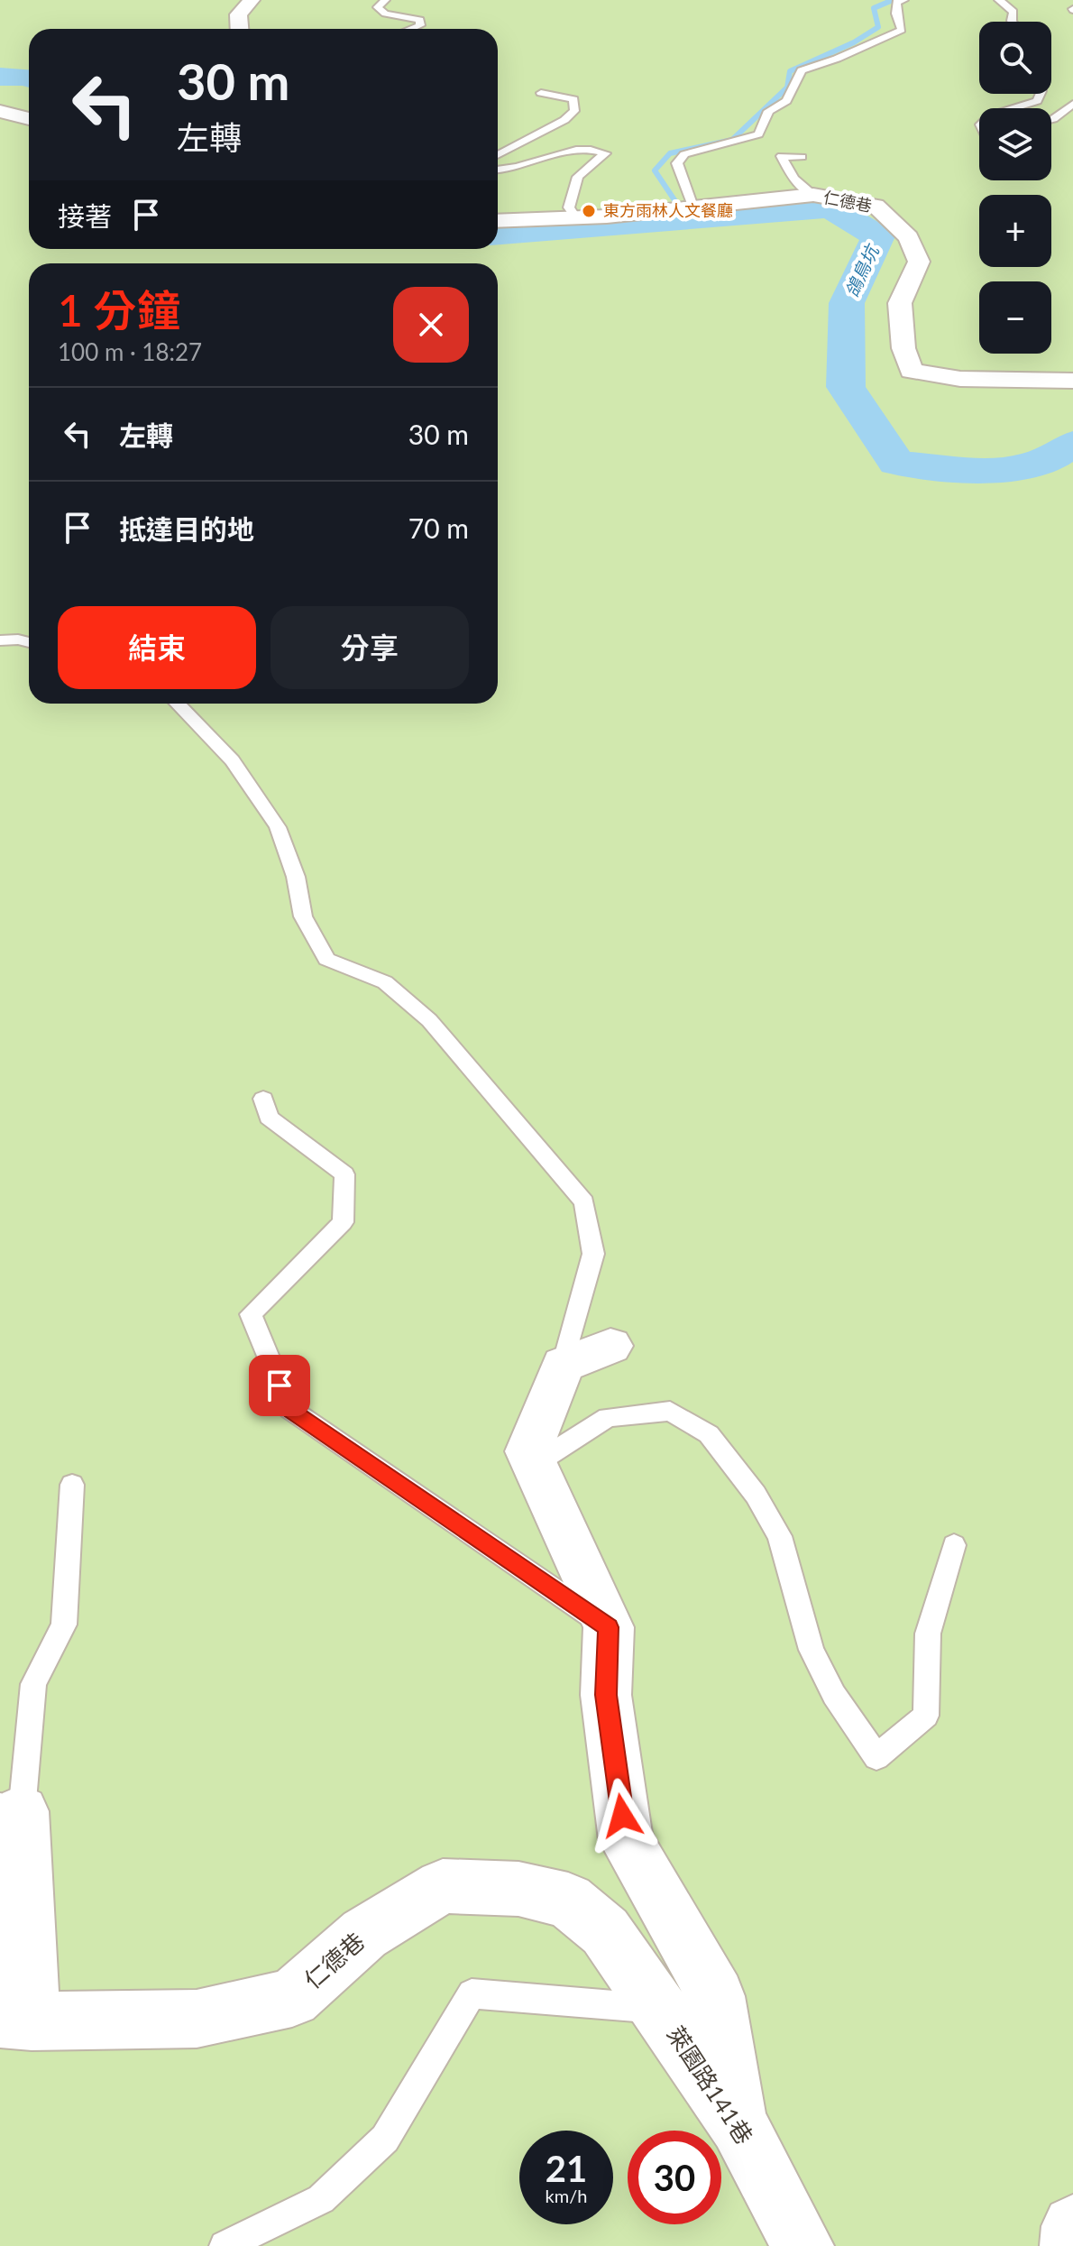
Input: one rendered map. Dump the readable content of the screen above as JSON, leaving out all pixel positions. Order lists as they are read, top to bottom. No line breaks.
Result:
{"streets":{"street":["仁德巷","萊園路141巷"]},"crossings":[["仁德巷","萊園路141巷"]],"water":["鴿鳥坑"],"places":["東方雨林人文餐廳"],"page":{"map_buttons":["+","−"],"turn":["30 m","左轉"],"then":"接著","heading":["1 分鐘","100 m · 18:27"],"list":[{"name":"左轉","value":"30 m"},{"name":"抵達目的地","value":"70 m"}],"buttons":["結束","分享"],"speed":"21 km/h","limit":"30"}}
